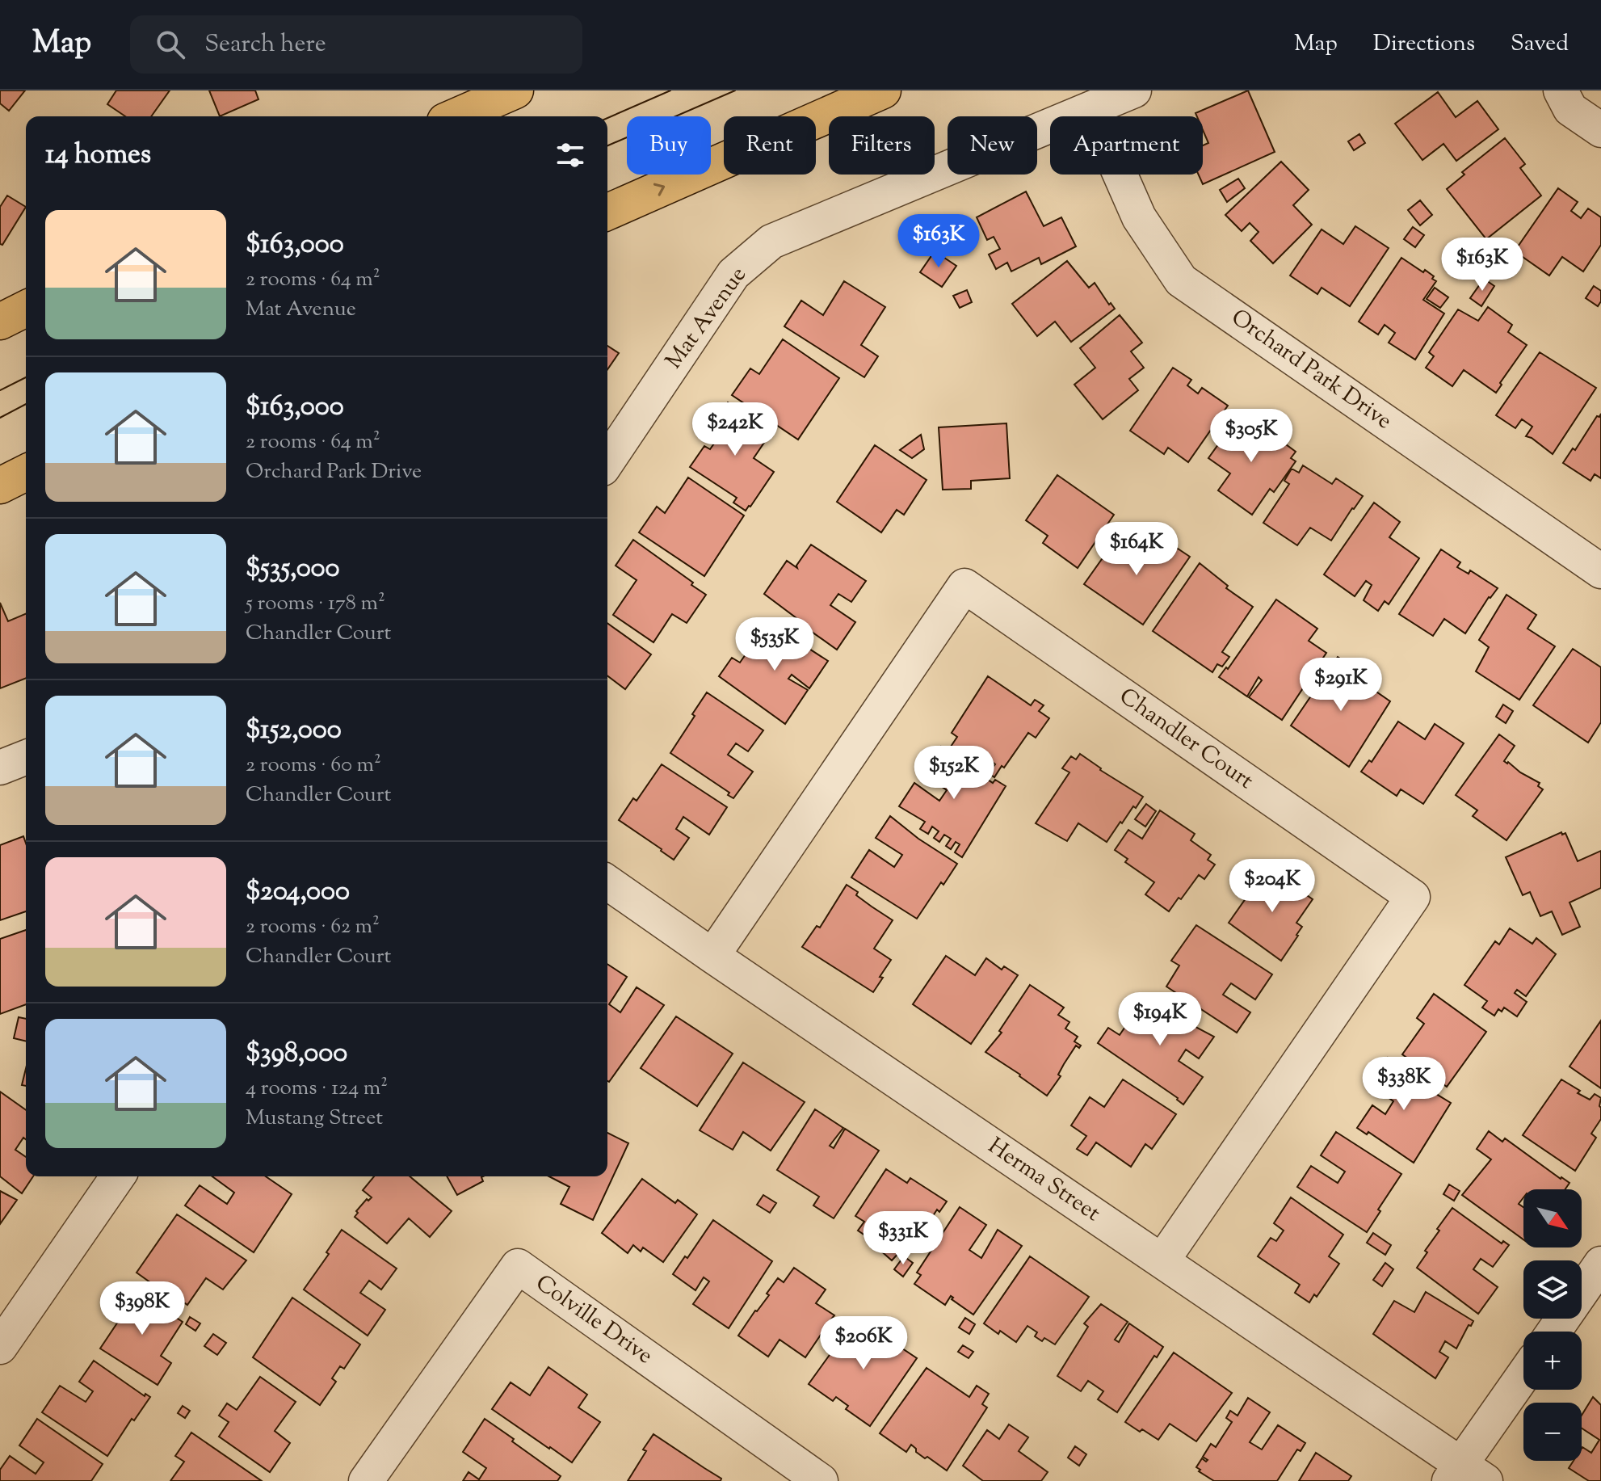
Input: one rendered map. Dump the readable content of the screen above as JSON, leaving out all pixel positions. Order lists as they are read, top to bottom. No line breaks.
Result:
{"streets":{"street":["Mat Avenue","Orchard Park Drive","Chandler Court","Herma Street","Colville Drive"]},"crossings":[["Mat Avenue","Orchard Park Drive"],["Chandler Court","Herma Street"]],"north":"bottom right","page":{"header":"Map","search":"Search here","nav":["Map","Directions","Saved"],"chip":["Buy","Rent","Filters","New","Apartment"],"heading":"14 homes","list":[{"name":"$163,000","note":"2 rooms · 64 m² · Mat Avenue"},{"name":"$163,000","note":"2 rooms · 64 m² · Orchard Park Drive"},{"name":"$535,000","note":"5 rooms · 178 m² · Chandler Court"},{"name":"$152,000","note":"2 rooms · 60 m² · Chandler Court"},{"name":"$204,000","note":"2 rooms · 62 m² · Chandler Court"},{"name":"$398,000","note":"4 rooms · 124 m² · Mustang Street"}],"price":["$163K","$163K","$242K","$305K","$164K","$535K","$291K","$152K","$204K","$194K","$338K","$331K","$398K","$206K"],"map_buttons":["+","−"]}}
